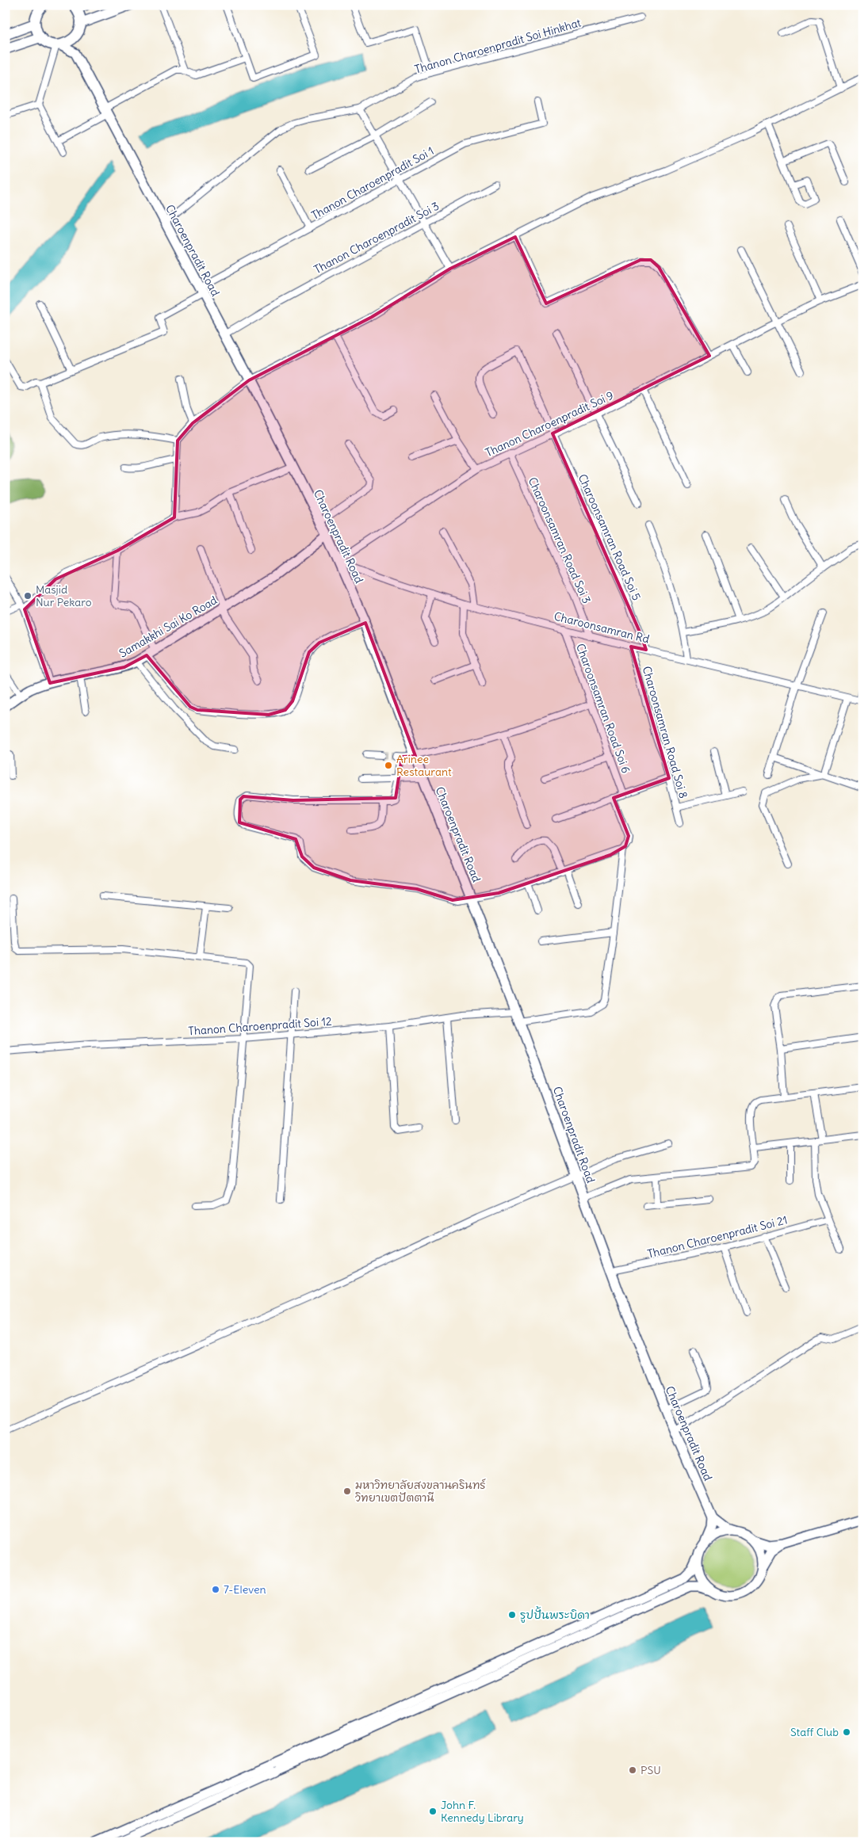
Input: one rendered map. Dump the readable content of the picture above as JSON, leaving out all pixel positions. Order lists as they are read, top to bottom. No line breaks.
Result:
{"streets":{"main road":["Charoenpradit Road","Samakkhi Sai Ko Road"],"street":["Thanon Charoenpradit Soi Hinkhat","Thanon Charoenpradit Soi 1","Thanon Charoenpradit Soi 3","Thanon Charoenpradit Soi 9","Charoonsamran Road Soi 5","Charoonsamran Road Soi 3","Charoonsamran Rd","Charoonsamran Road Soi 6","Charoonsamran Road Soi 8","Thanon Charoenpradit Soi 12","Thanon Charoenpradit Soi 21"]},"crossings":[["Thanon Charoenpradit Soi Hinkhat","Charoenpradit Road"],["Thanon Charoenpradit Soi 1","Charoenpradit Road"],["Thanon Charoenpradit Soi 3","Charoenpradit Road"],["Charoenpradit Road","Thanon Charoenpradit Soi 9"],["Charoenpradit Road","Samakkhi Sai Ko Road"],["Charoenpradit Road","Charoonsamran Rd"],["Charoenpradit Road","Thanon Charoenpradit Soi 12"],["Charoenpradit Road","Thanon Charoenpradit Soi 21"],["Thanon Charoenpradit Soi 9","Charoonsamran Road Soi 5"],["Thanon Charoenpradit Soi 9","Charoonsamran Road Soi 3"],["Thanon Charoenpradit Soi 9","Charoonsamran Rd"],["Charoonsamran Road Soi 5","Charoonsamran Rd"],["Charoonsamran Road Soi 3","Charoonsamran Rd"],["Charoonsamran Rd","Charoonsamran Road Soi 6"],["Charoonsamran Rd","Charoonsamran Road Soi 8"]],"places":["Masjid Nur Pekaro","Arinee Restaurant","มหาวิทยาลัยสงขลานครินทร์ วิทยาเขตปัตตานี","7-Eleven","รูปปั้นพระบิดา","Staff Club","PSU","John F. Kennedy Library"]}
